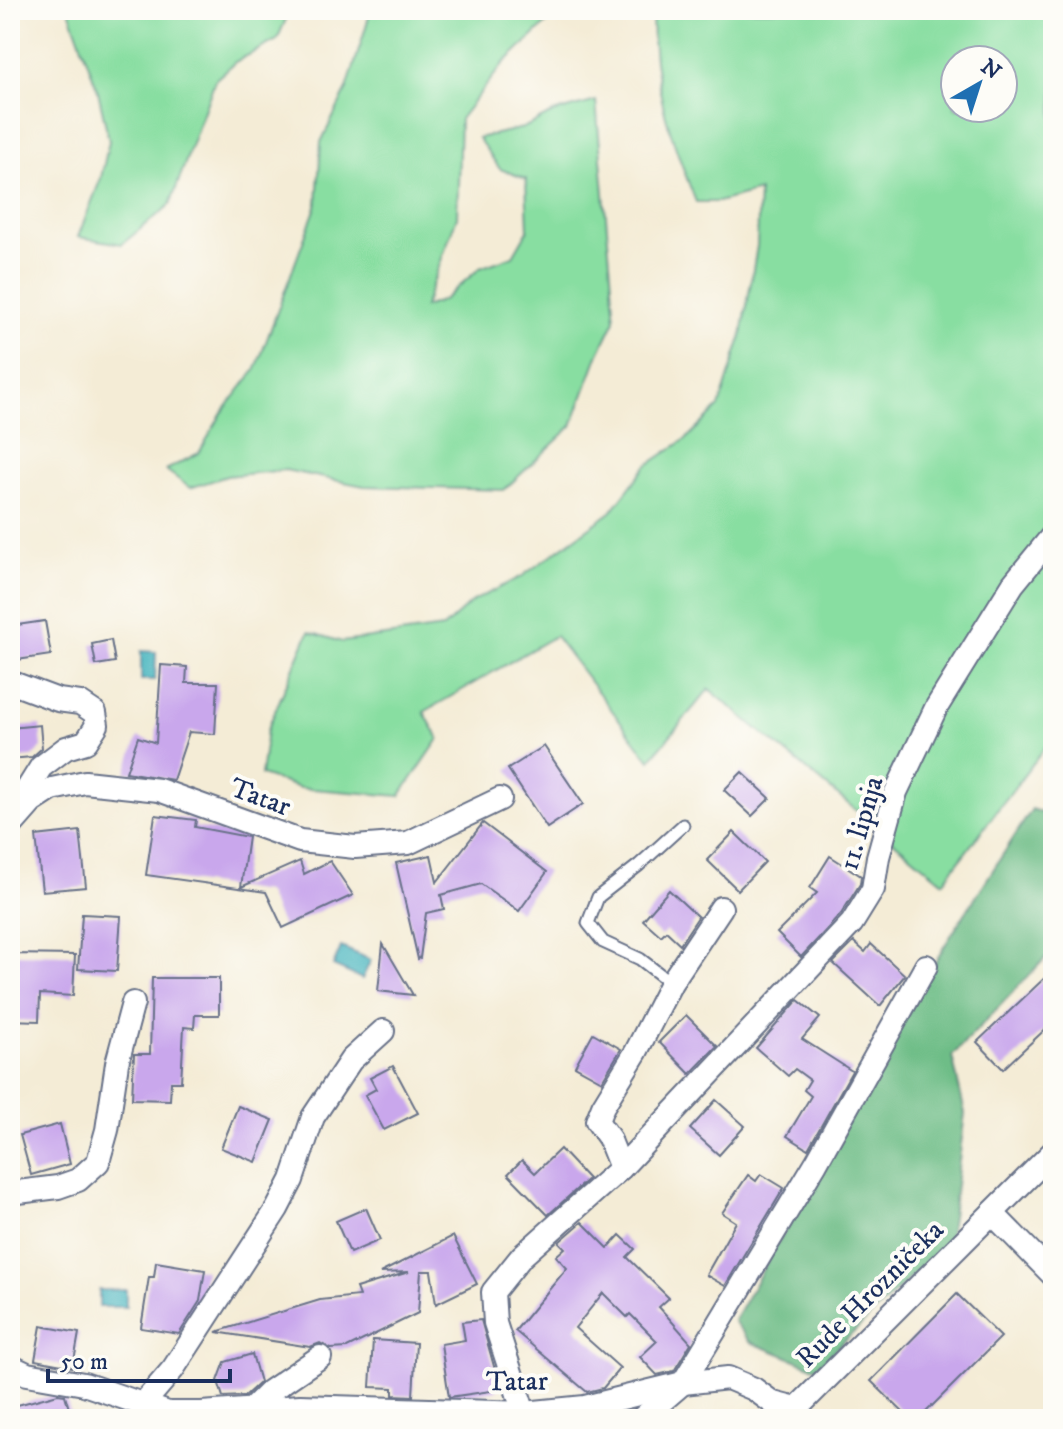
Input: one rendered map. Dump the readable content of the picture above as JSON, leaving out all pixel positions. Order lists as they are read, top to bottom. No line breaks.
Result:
{"streets":{"street":["Tatar","11. lipnja","Rude Hrozničeka"]},"crossings":[["Tatar","11. lipnja"],["Tatar","Rude Hrozničeka"]],"scale_bar":"50 m","north":"top right"}
